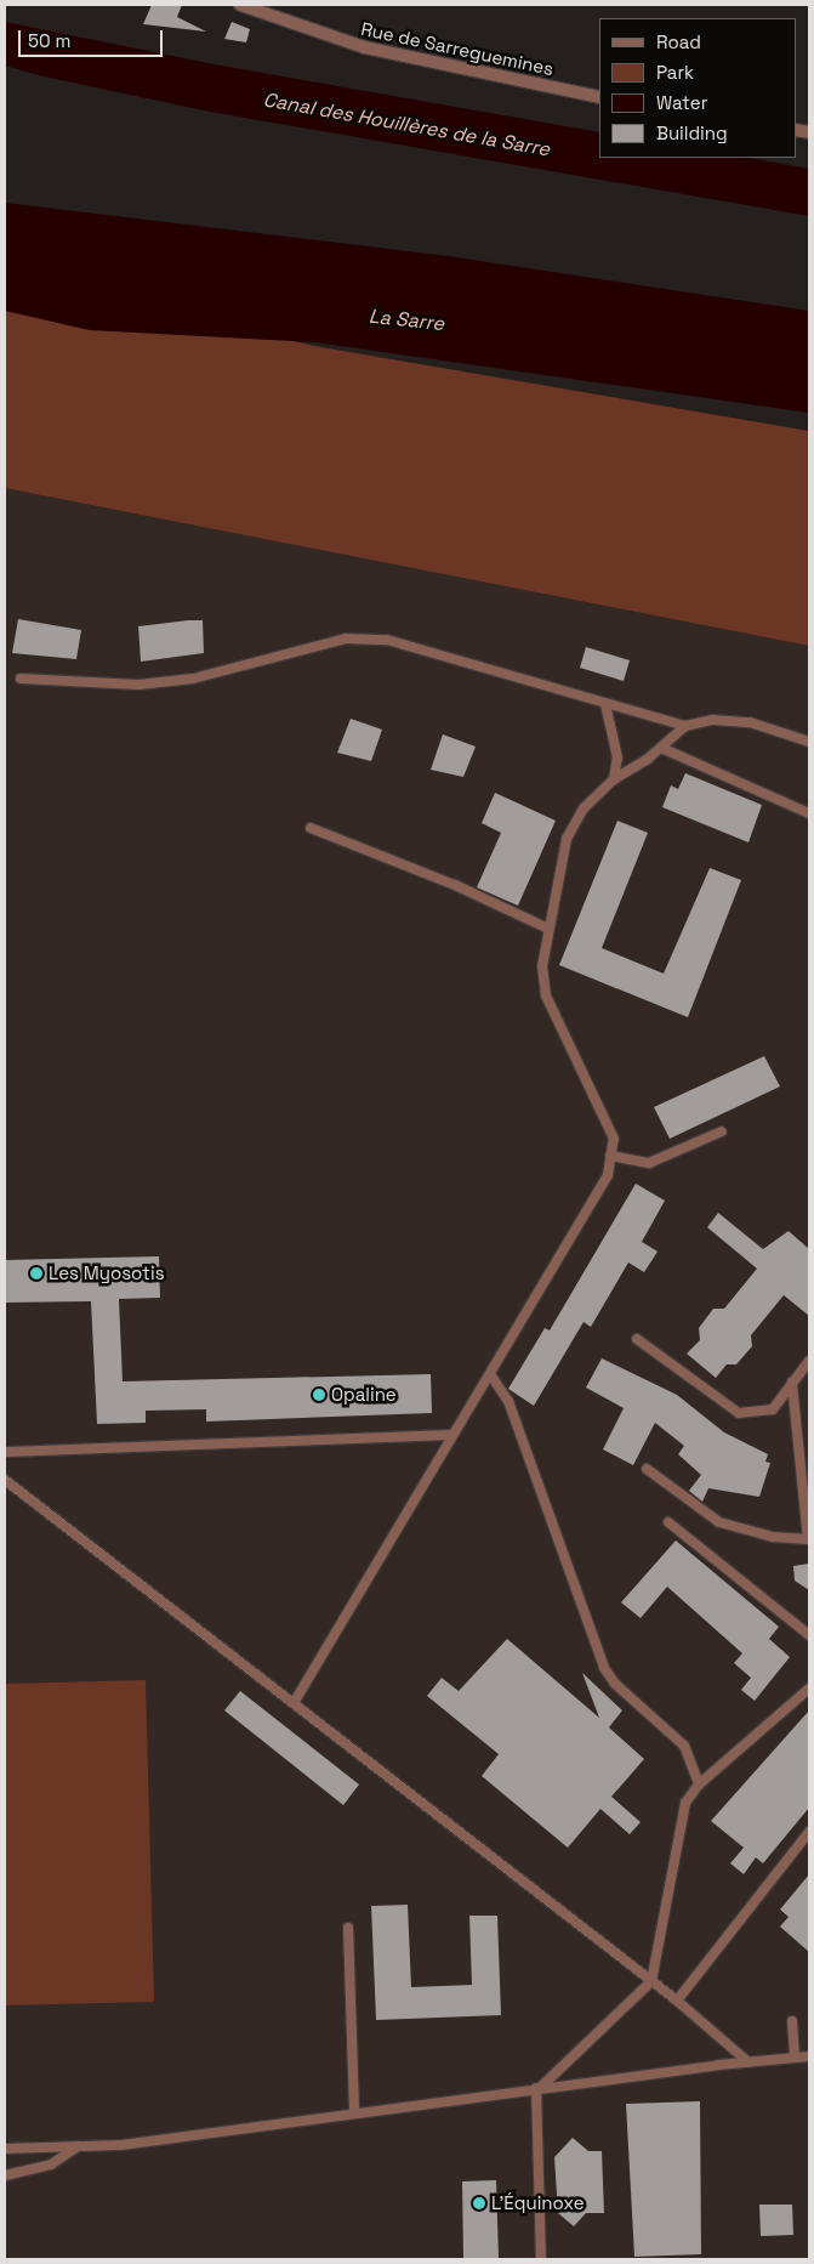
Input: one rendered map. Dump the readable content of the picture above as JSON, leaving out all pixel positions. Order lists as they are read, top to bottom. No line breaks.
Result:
{"streets":{"street":["Rue de Sarreguemines"]},"water":["Canal des Houillères de la Sarre","La Sarre"],"places":["Les Myosotis","Opaline","L'Équinoxe"],"legend":["Road","Park","Water","Building"],"scale_bar":"50 m"}
